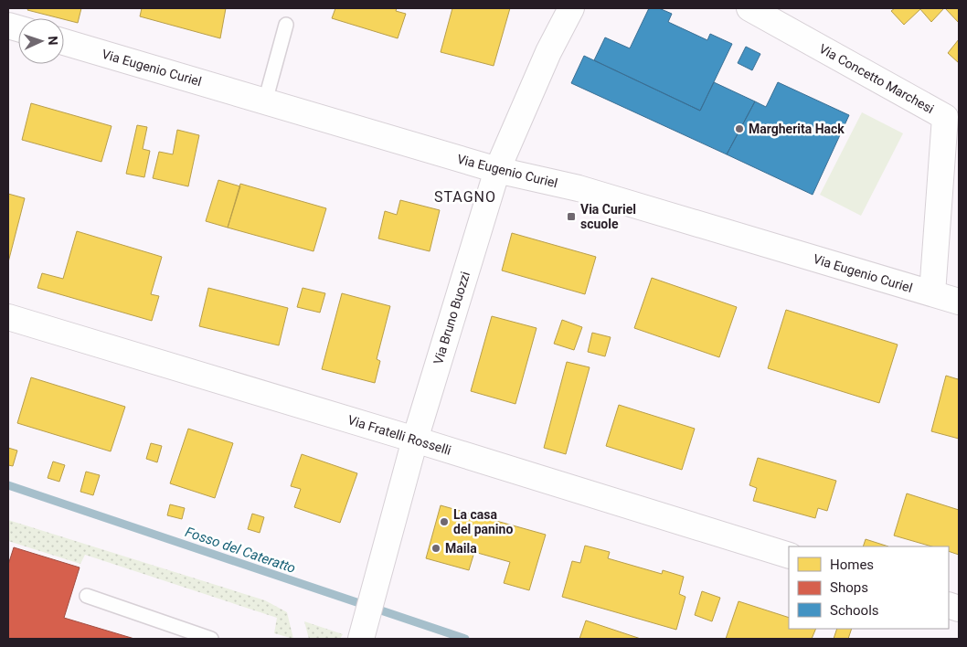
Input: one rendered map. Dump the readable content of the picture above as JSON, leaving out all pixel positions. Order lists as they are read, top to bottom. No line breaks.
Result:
{"streets":{"street":["Via Eugenio Curiel","Via Concetto Marchesi","Via Bruno Buozzi","Via Fratelli Rosselli"]},"crossings":[["Via Eugenio Curiel","Via Concetto Marchesi"],["Via Eugenio Curiel","Via Bruno Buozzi"],["Via Bruno Buozzi","Via Fratelli Rosselli"]],"districts":["STAGNO"],"water":["Fosso del Cateratto"],"places":{"other":["Margherita Hack","La casa del panino","Maila"],"transit":["Via Curiel scuole"]},"legend":["Homes","Shops","Schools"],"north":"right"}
